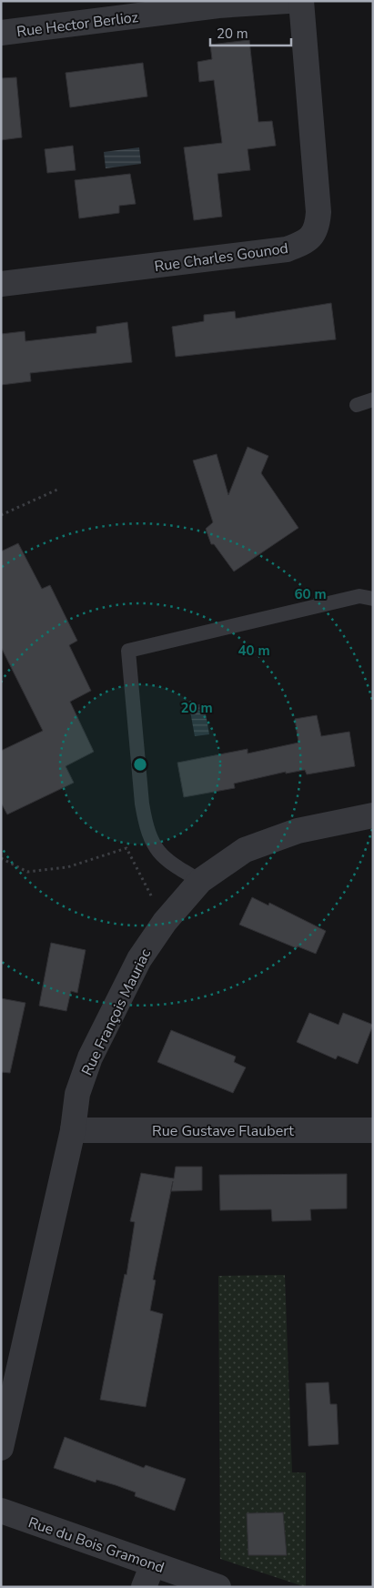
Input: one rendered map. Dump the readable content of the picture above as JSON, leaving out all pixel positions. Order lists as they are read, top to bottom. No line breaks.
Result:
{"streets":{"street":["Rue Hector Berlioz","Rue Charles Gounod","Rue François Mauriac","Rue Gustave Flaubert","Rue du Bois Gramond"]},"crossings":[["Rue François Mauriac","Rue Gustave Flaubert"]],"scale_bar":"20 m","rings":["60 m","40 m","20 m"]}
